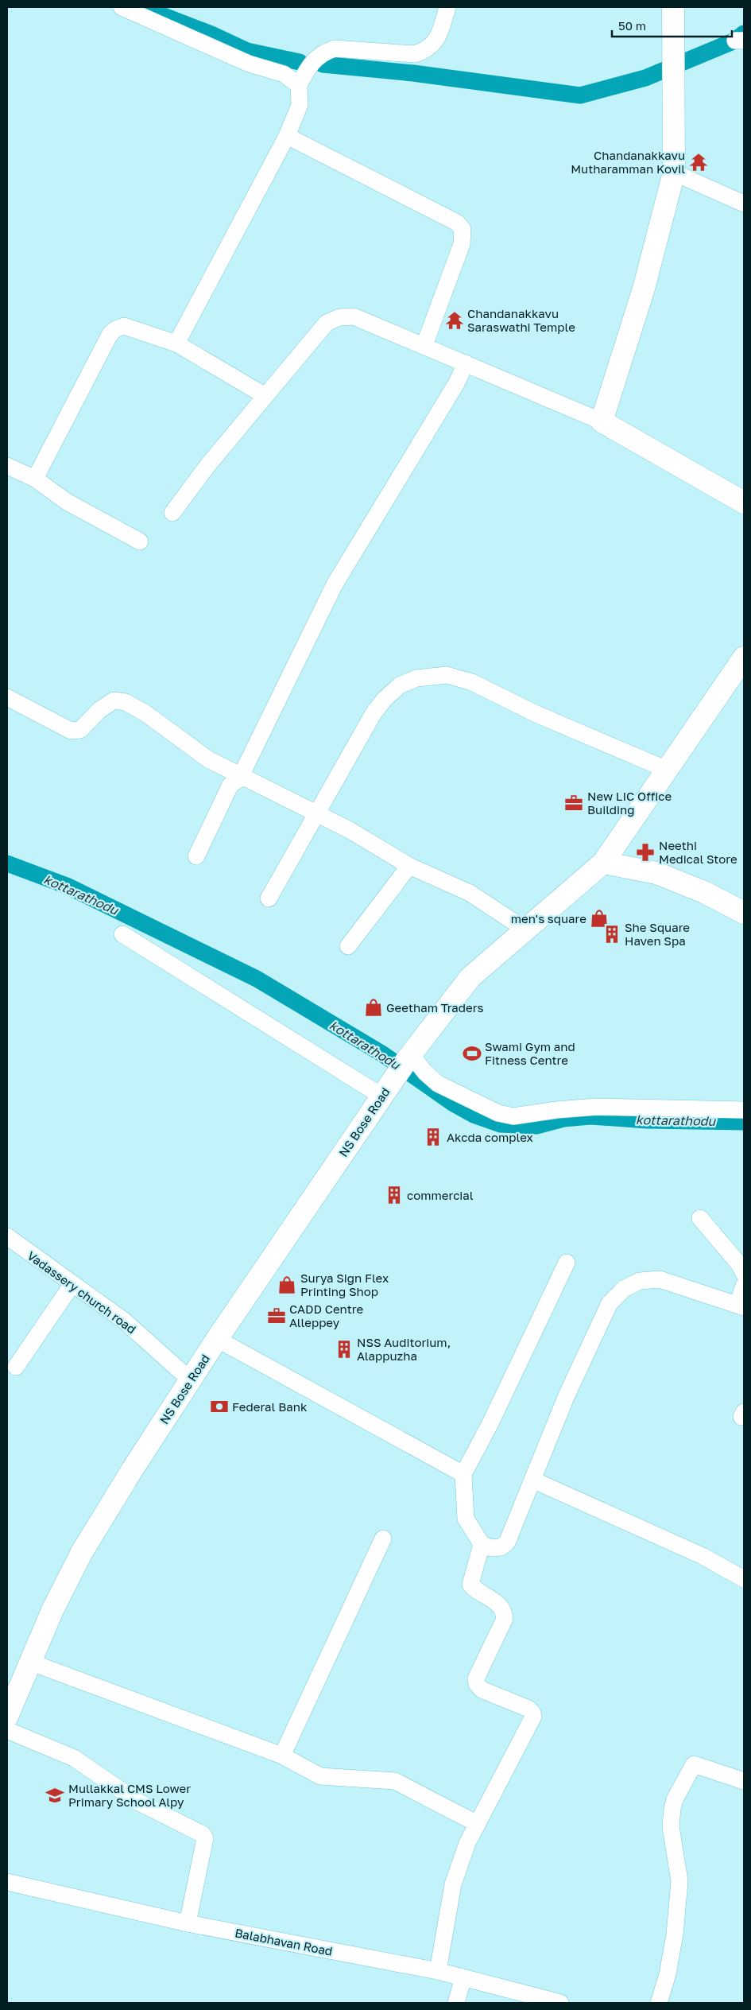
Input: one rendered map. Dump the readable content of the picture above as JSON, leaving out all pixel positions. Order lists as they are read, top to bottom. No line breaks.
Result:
{"streets":{"main road":["NS Bose Road"],"street":["Vadassery church road","Balabhavan Road"]},"crossings":[["NS Bose Road","Vadassery church road"]],"water":["kottarathodu"],"places":{"temple":["Chandanakkavu Mutharamman Kovil","Chandanakkavu Saraswathi Temple"],"office":["New LIC Office Building","CADD Centre Alleppey"],"pharmacy":["Neethi Medical Store"],"shop":["men's square","Geetham Traders","Surya Sign Flex Printing Shop"],"building":["She Square Haven Spa","Akcda complex","commercial","NSS Auditorium, Alappuzha"],"sports":["Swami Gym and Fitness Centre"],"bank":["Federal Bank"],"school or university":["Mullakkal CMS Lower Primary School Alpy"]},"scale_bar":"50 m"}
